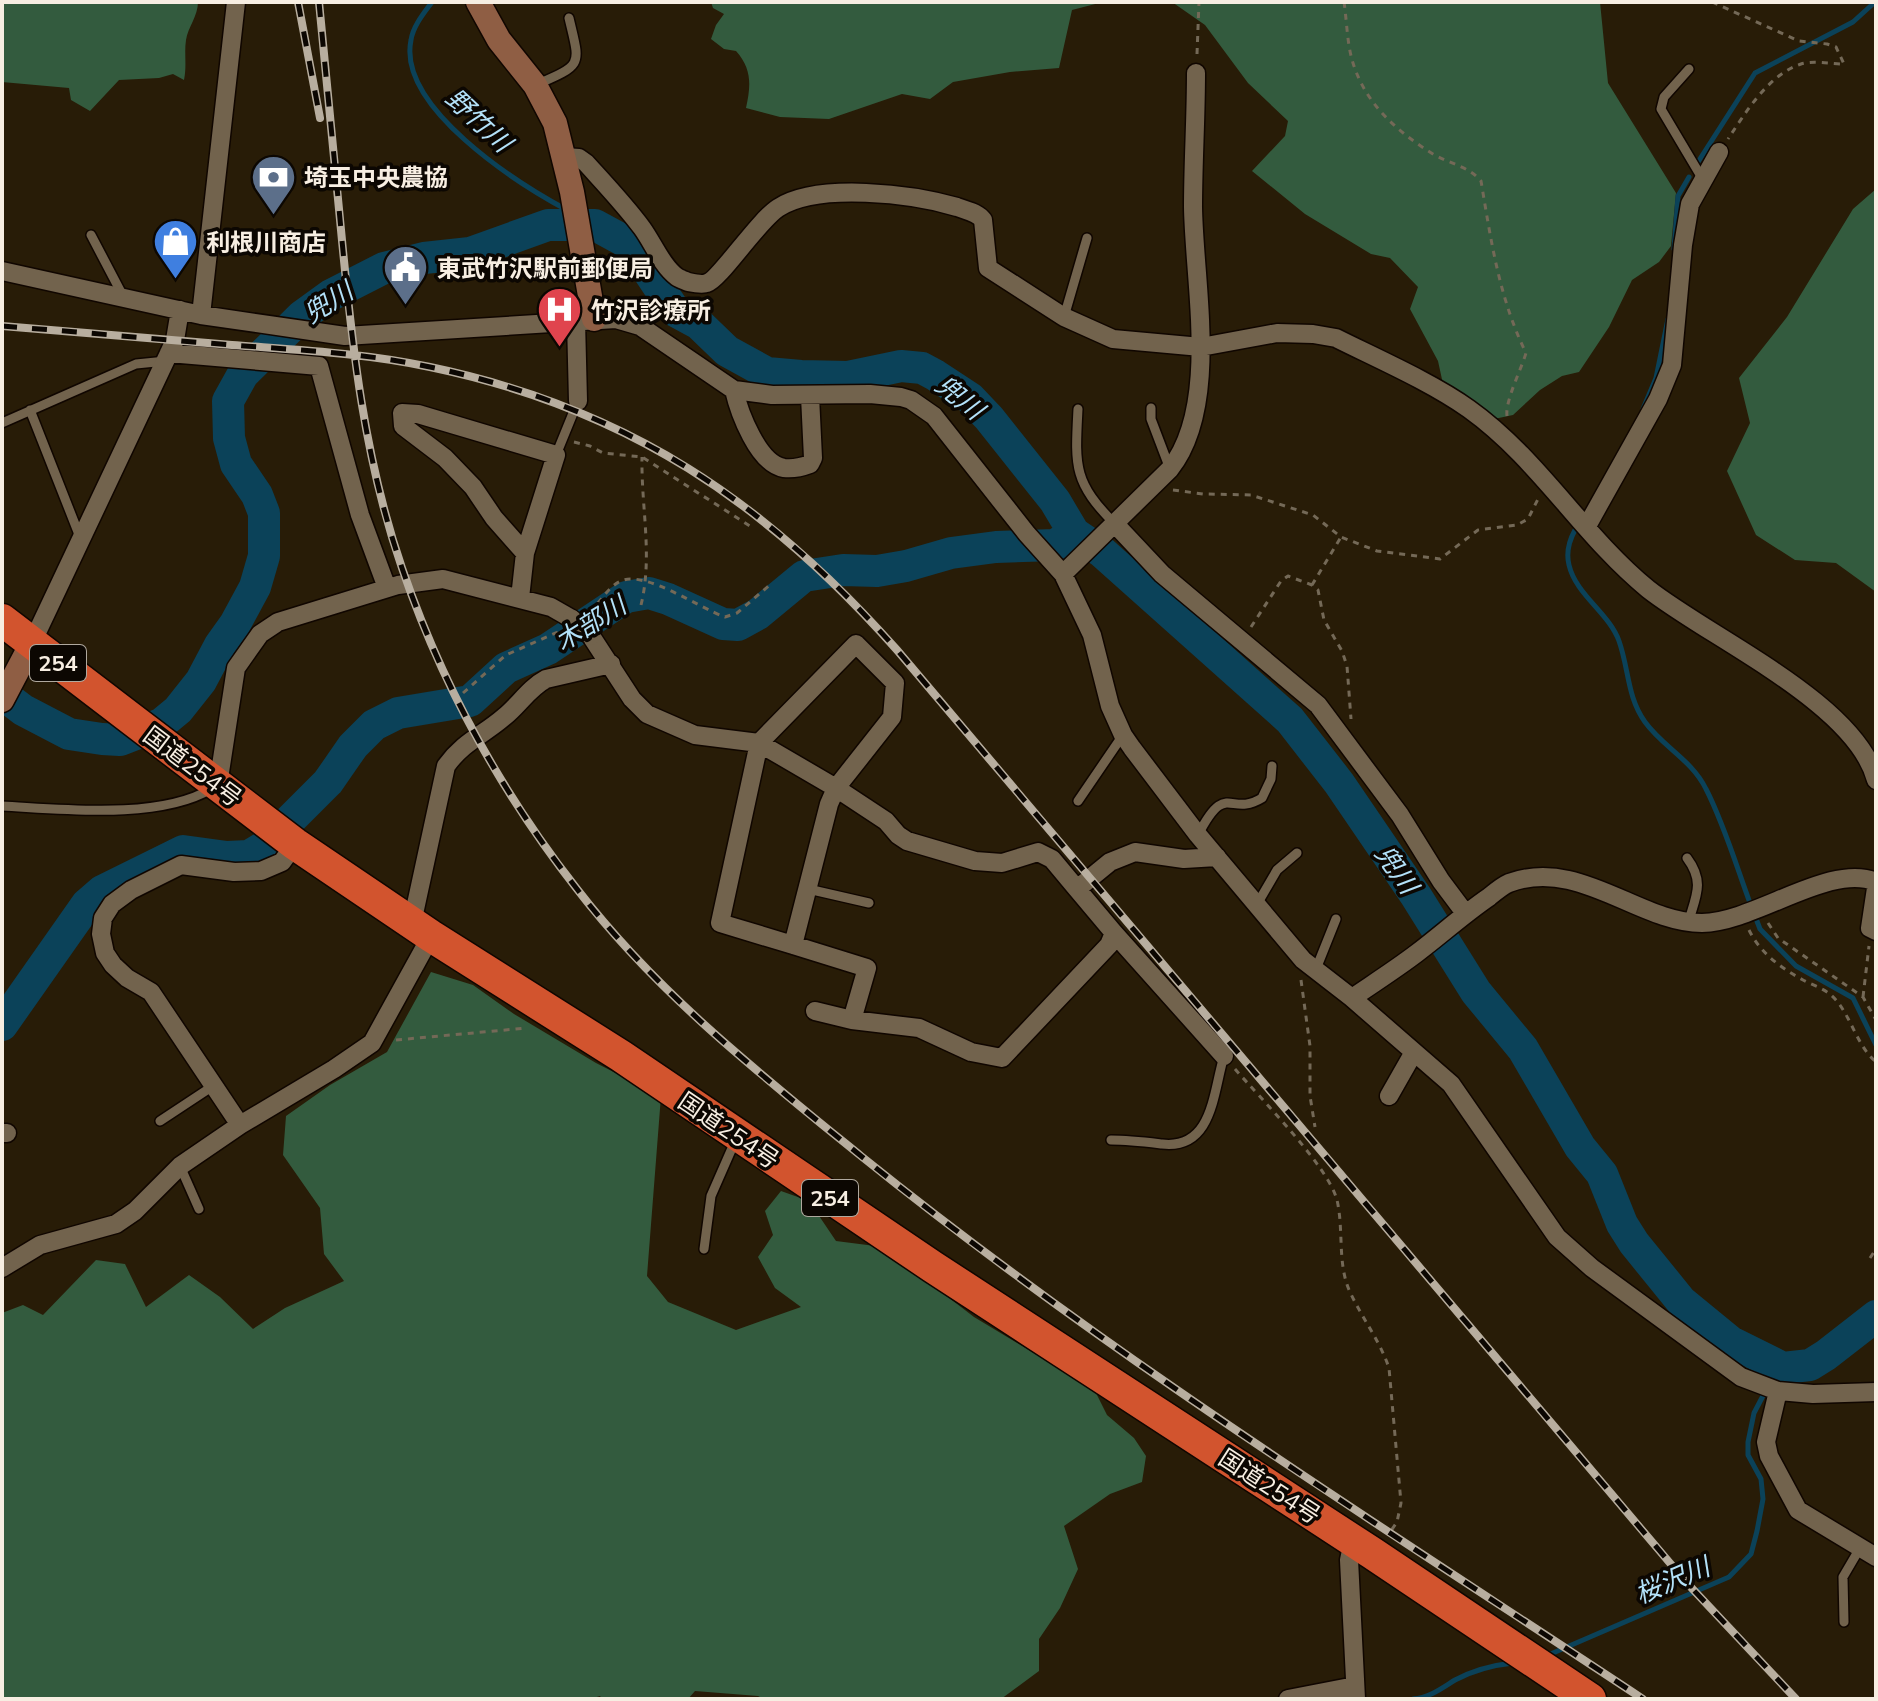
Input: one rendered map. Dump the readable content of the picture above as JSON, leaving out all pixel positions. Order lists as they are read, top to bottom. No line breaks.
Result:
{"streets":{"highway":["254","国道254号"]},"water":["野竹川","兜川","木部川","桜沢川"],"places":{"bank":["埼玉中央農協"],"shop":["利根川商店"],"public building":["東武竹沢駅前郵便局"],"hospital":["竹沢診療所"]}}
